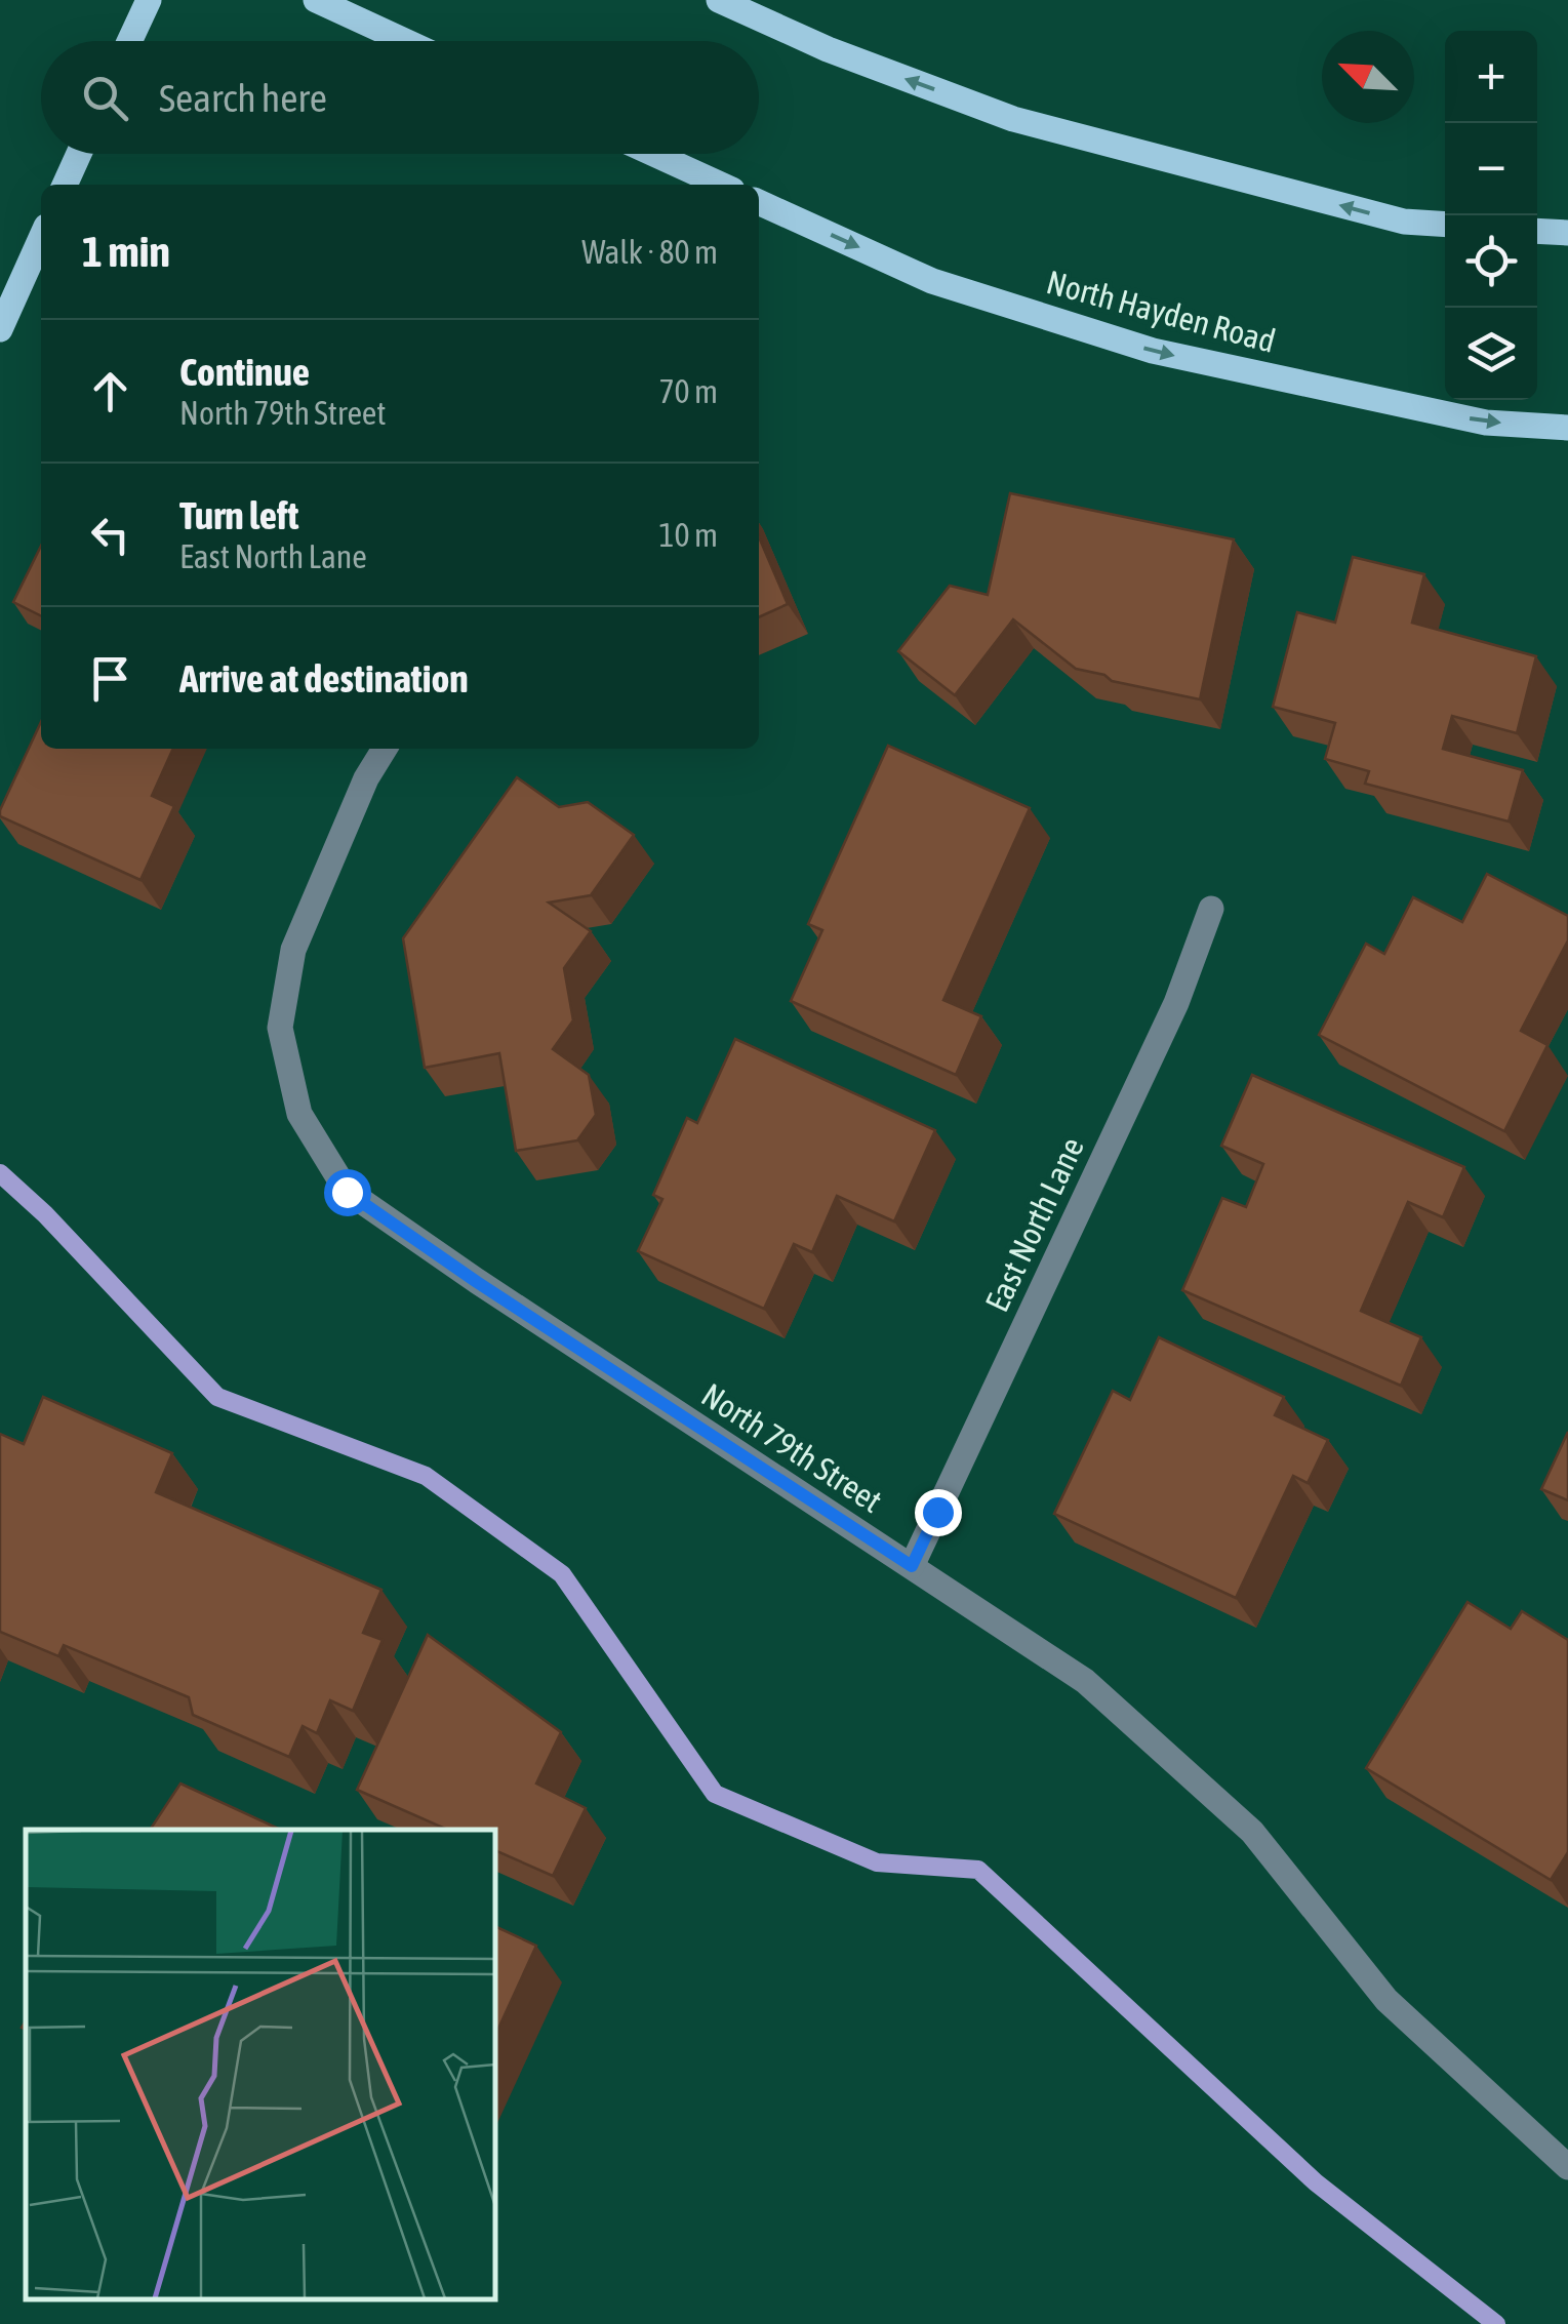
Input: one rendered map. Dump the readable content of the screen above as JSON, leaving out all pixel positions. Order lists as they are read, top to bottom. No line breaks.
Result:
{"streets":{"main road":["North Hayden Road"],"street":["East North Lane","North 79th Street"]},"crossings":[["East North Lane","North 79th Street"]],"north":"top left","page":{"map_buttons":["+","−"],"search":"Search here","heading":["1 min","Walk · 80 m"],"list":[["Continue","North 79th Street","70 m"],["Turn left","East North Lane","10 m"],"Arrive at destination"]}}
